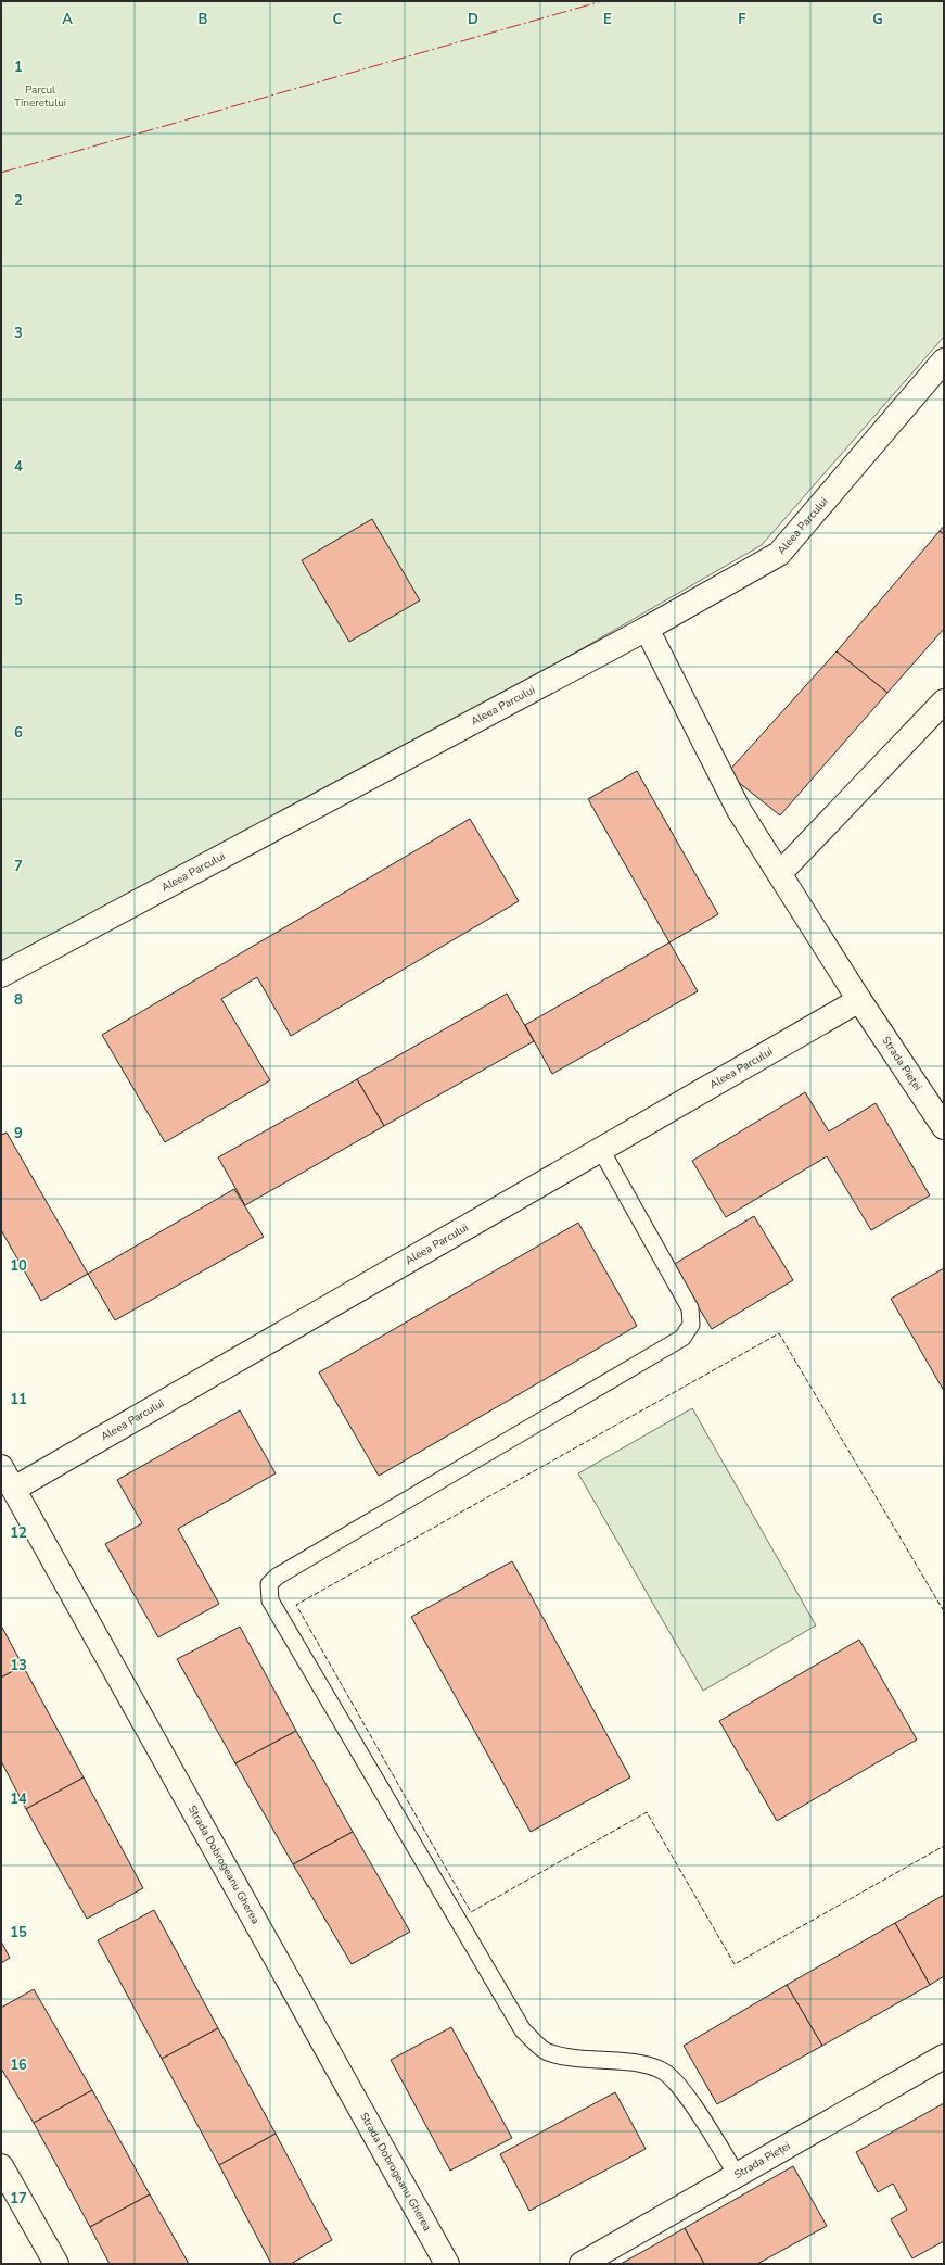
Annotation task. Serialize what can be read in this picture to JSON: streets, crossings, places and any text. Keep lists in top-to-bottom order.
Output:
{
  "streets": {
    "street": ["Aleea Parcului", "Strada Pieței", "Strada Dobrogeanu Gherea"]
  },
  "crossings": [
    ["Aleea Parcului", "Strada Pieței"],
    ["Aleea Parcului", "Strada Dobrogeanu Gherea"]
  ],
  "parks": ["Parcul Tineretului"],
  "grid": {
    "columns": [
      "A",
      "B",
      "C",
      "D",
      "E",
      "F",
      "G"
    ],
    "rows": [
      "1",
      "2",
      "3",
      "4",
      "5",
      "6",
      "7",
      "8",
      "9",
      "10",
      "11",
      "12",
      "13",
      "14",
      "15",
      "16",
      "17"
    ]
  }
}
